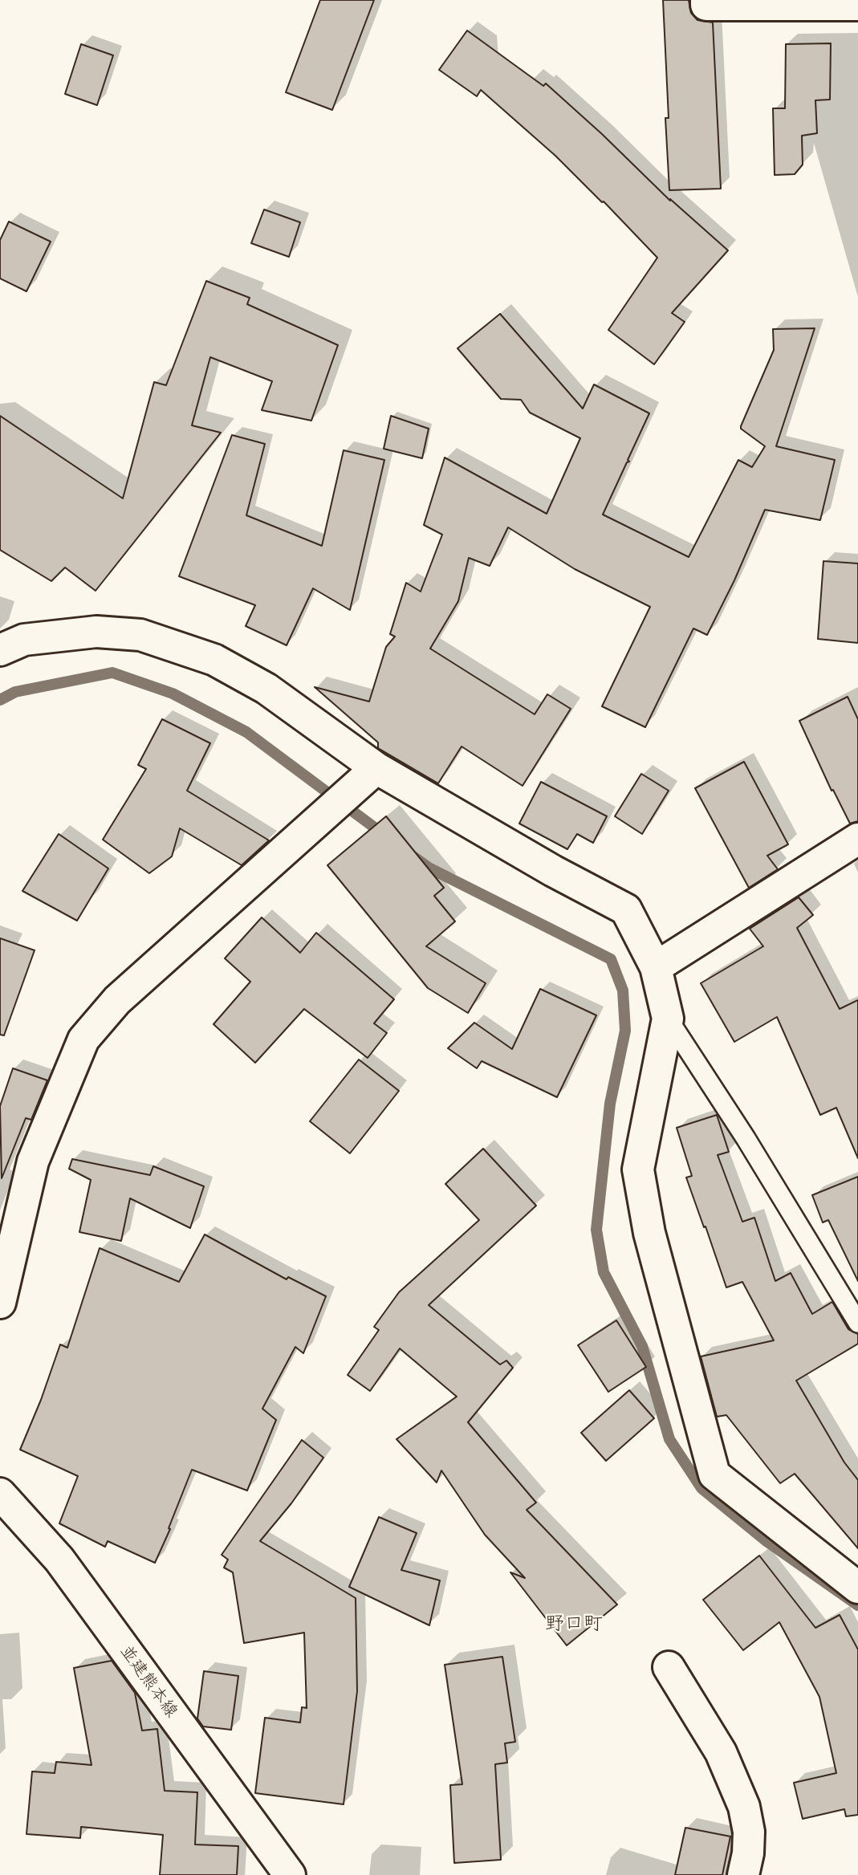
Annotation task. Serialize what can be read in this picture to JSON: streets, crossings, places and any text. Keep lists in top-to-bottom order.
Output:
{
  "streets": {
    "street": ["並建熊本線"]
  },
  "districts": ["野口町"]
}
